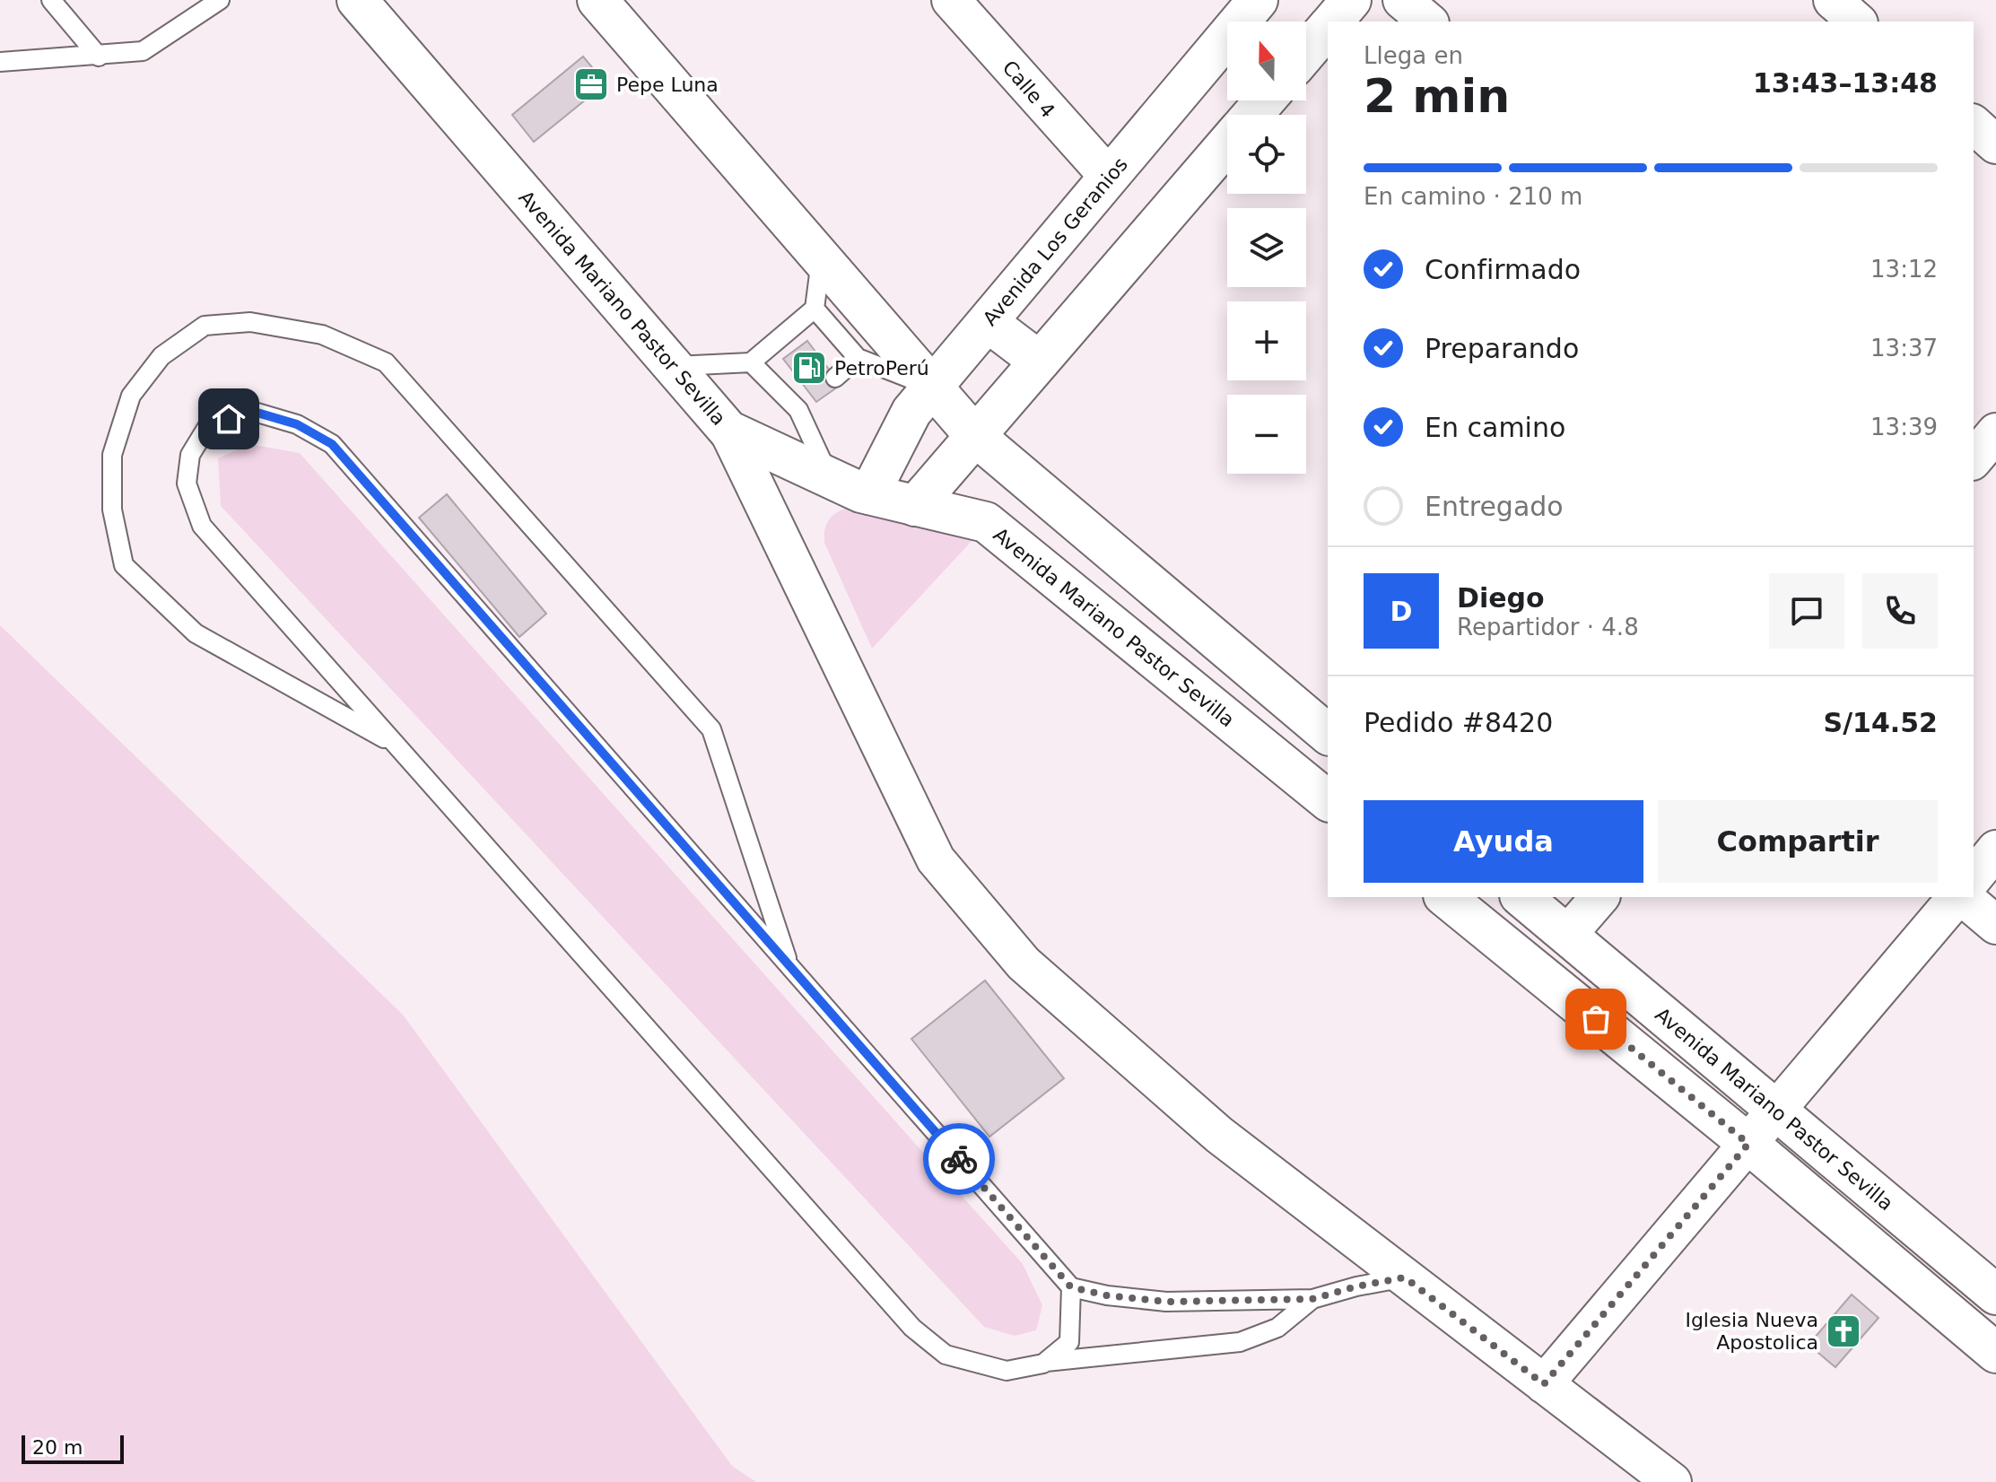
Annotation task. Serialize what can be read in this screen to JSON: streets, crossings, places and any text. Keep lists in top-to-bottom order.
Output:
{
  "streets": {
    "main road": ["Avenida Los Geranios", "Avenida Mariano Pastor Sevilla"],
    "street": ["Calle 4"]
  },
  "crossings": [
    ["Calle 4", "Avenida Los Geranios"],
    ["Avenida Los Geranios", "Avenida Mariano Pastor Sevilla"]
  ],
  "places": {
    "office": ["Pepe Luna"],
    "fuel station": ["PetroPerú"],
    "church": ["Iglesia Nueva Apostolica"]
  },
  "scale_bar": "20 m",
  "north": "top",
  "page": {
    "map_buttons": ["+", "−"],
    "heading": ["2 min", "Llega en", "13:43–13:48"],
    "panel": [
      "Diego",
      "Repartidor · 4.8",
      "Pedido #8420",
      "S/14.52"
    ],
    "bar": "En camino · 210 m",
    "list": [
      ["Confirmado", "13:12"],
      ["Preparando", "13:37"],
      ["En camino", "13:39"],
      "Entregado"
    ],
    "round": "D",
    "buttons": ["Ayuda", "Compartir"],
    "scale": "20 m"
  }
}
